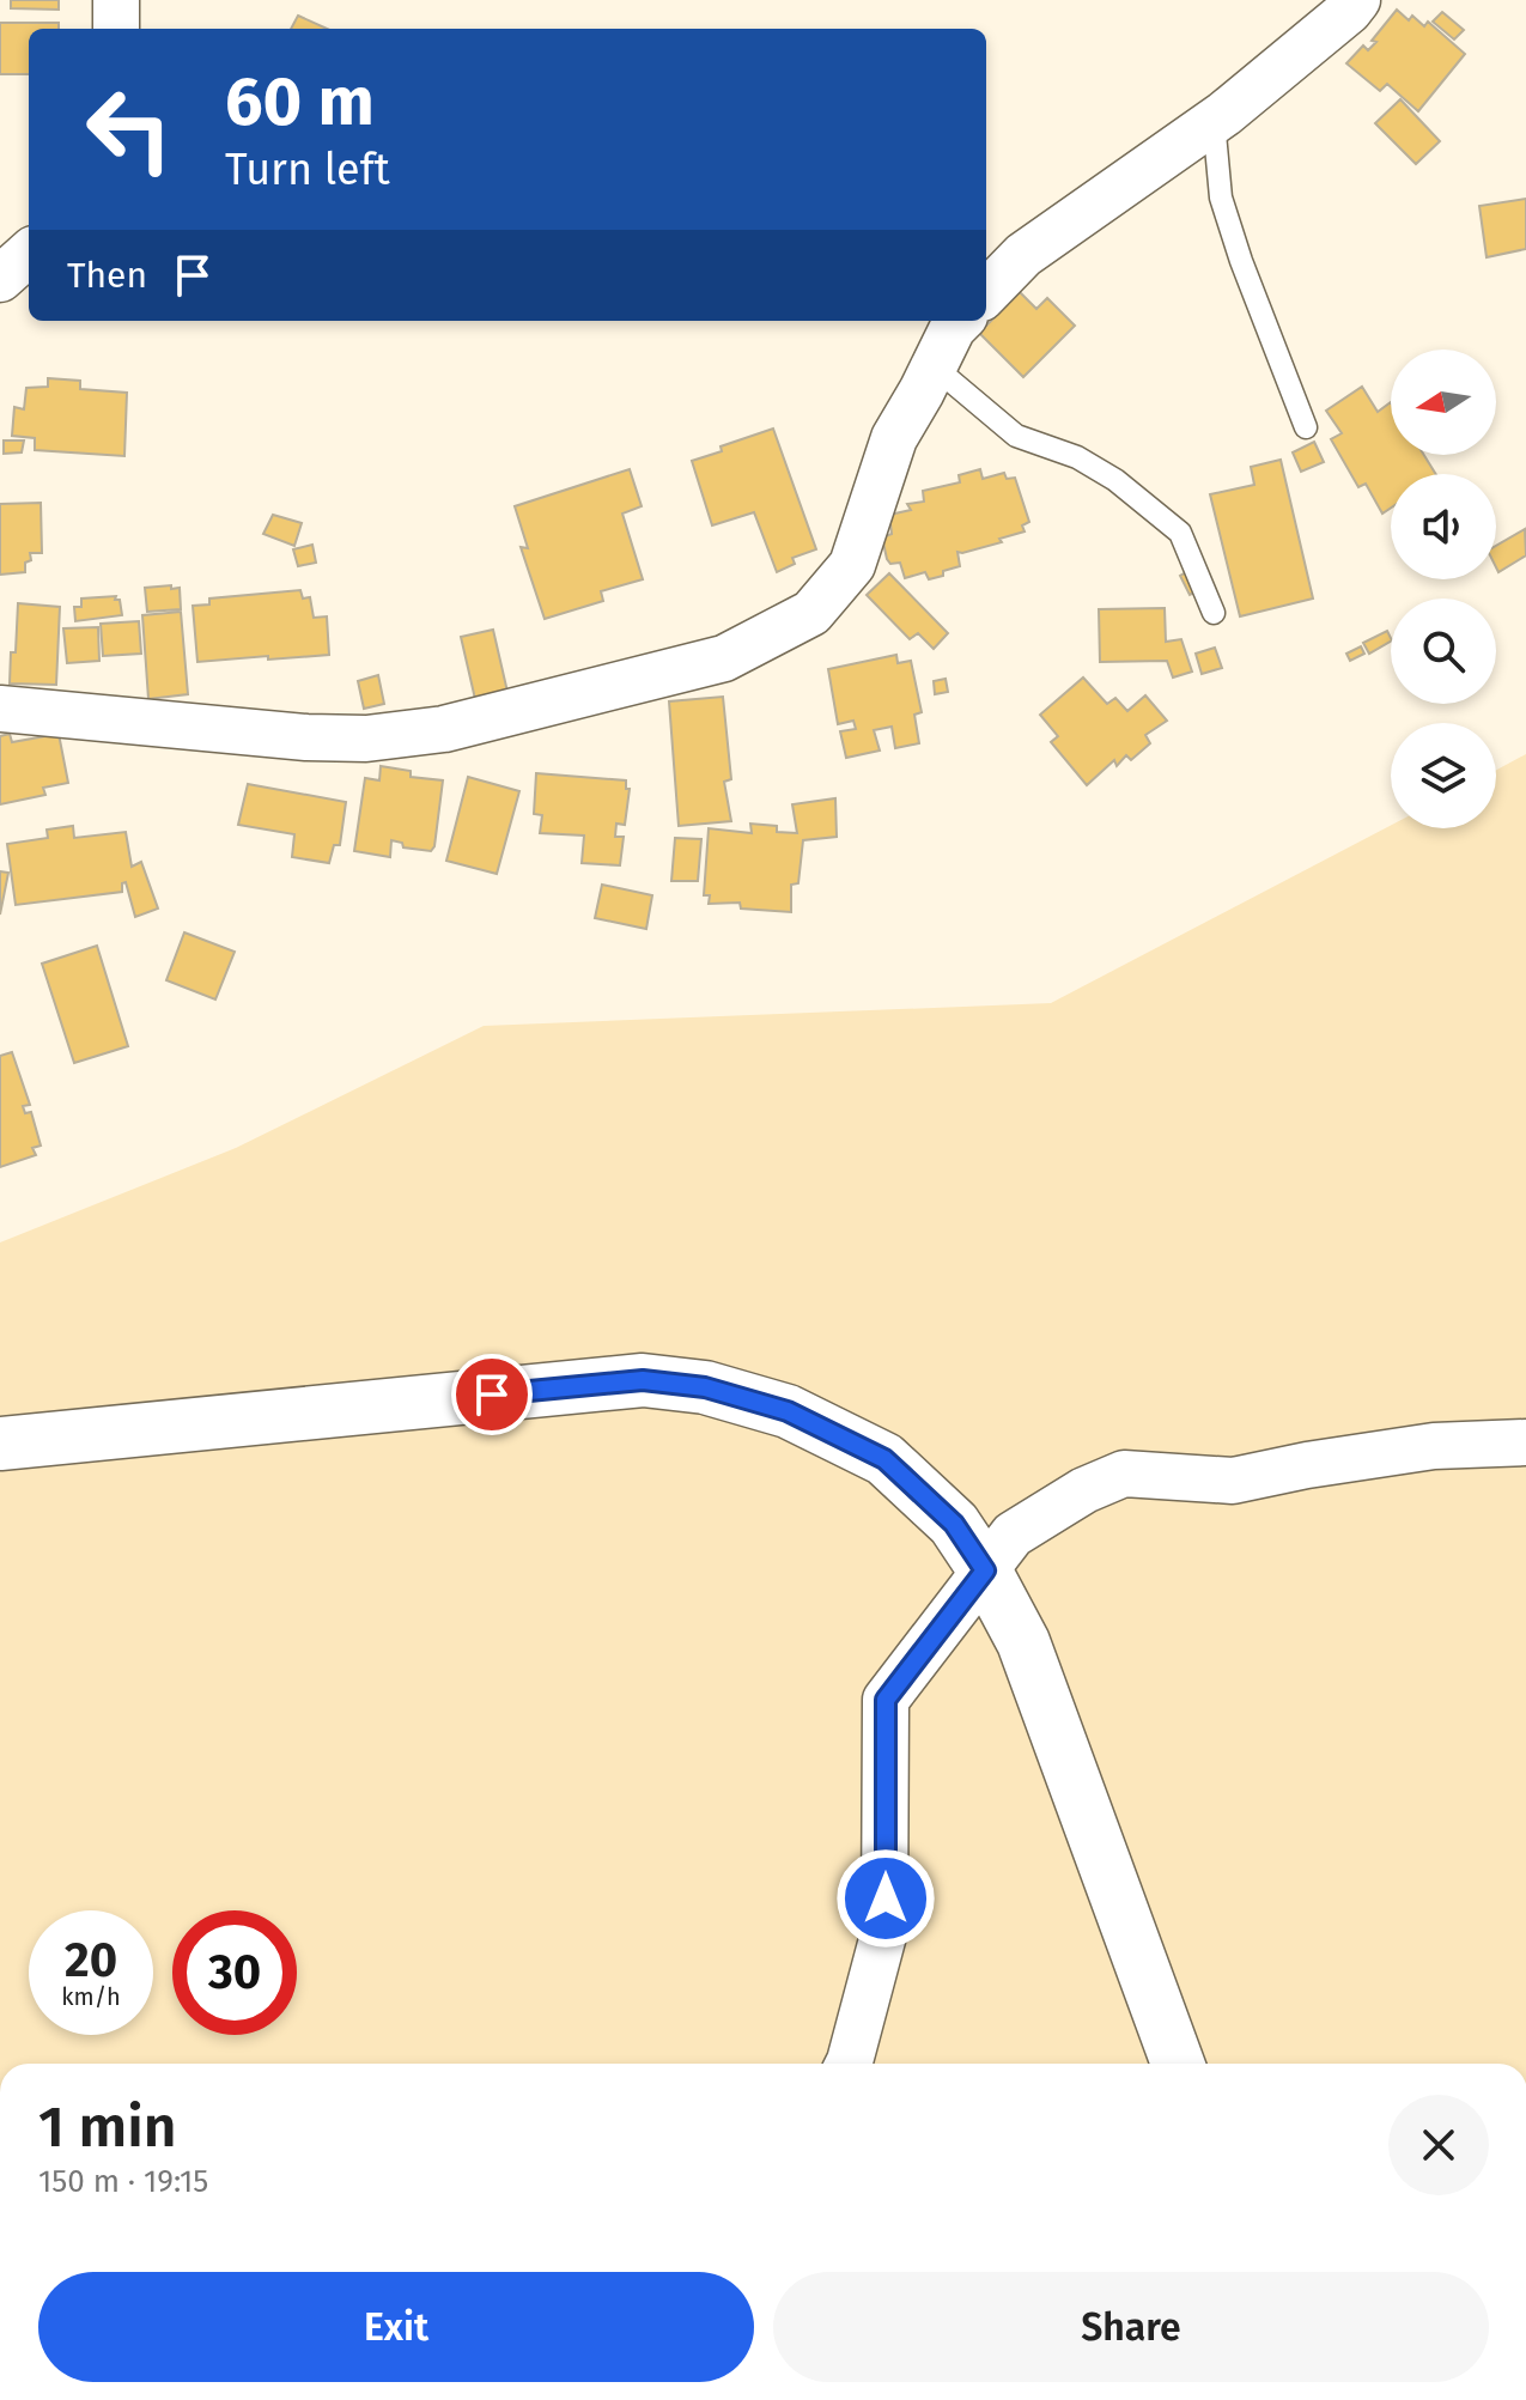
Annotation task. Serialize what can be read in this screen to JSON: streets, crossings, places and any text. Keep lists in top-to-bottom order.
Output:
{
  "north": "left",
  "page": {
    "turn": ["60 m", "Turn left"],
    "then": "Then",
    "speed": "20 km/h",
    "limit": "30",
    "heading": ["1 min", "150 m · 19:15"],
    "buttons": ["Exit", "Share"]
  }
}
